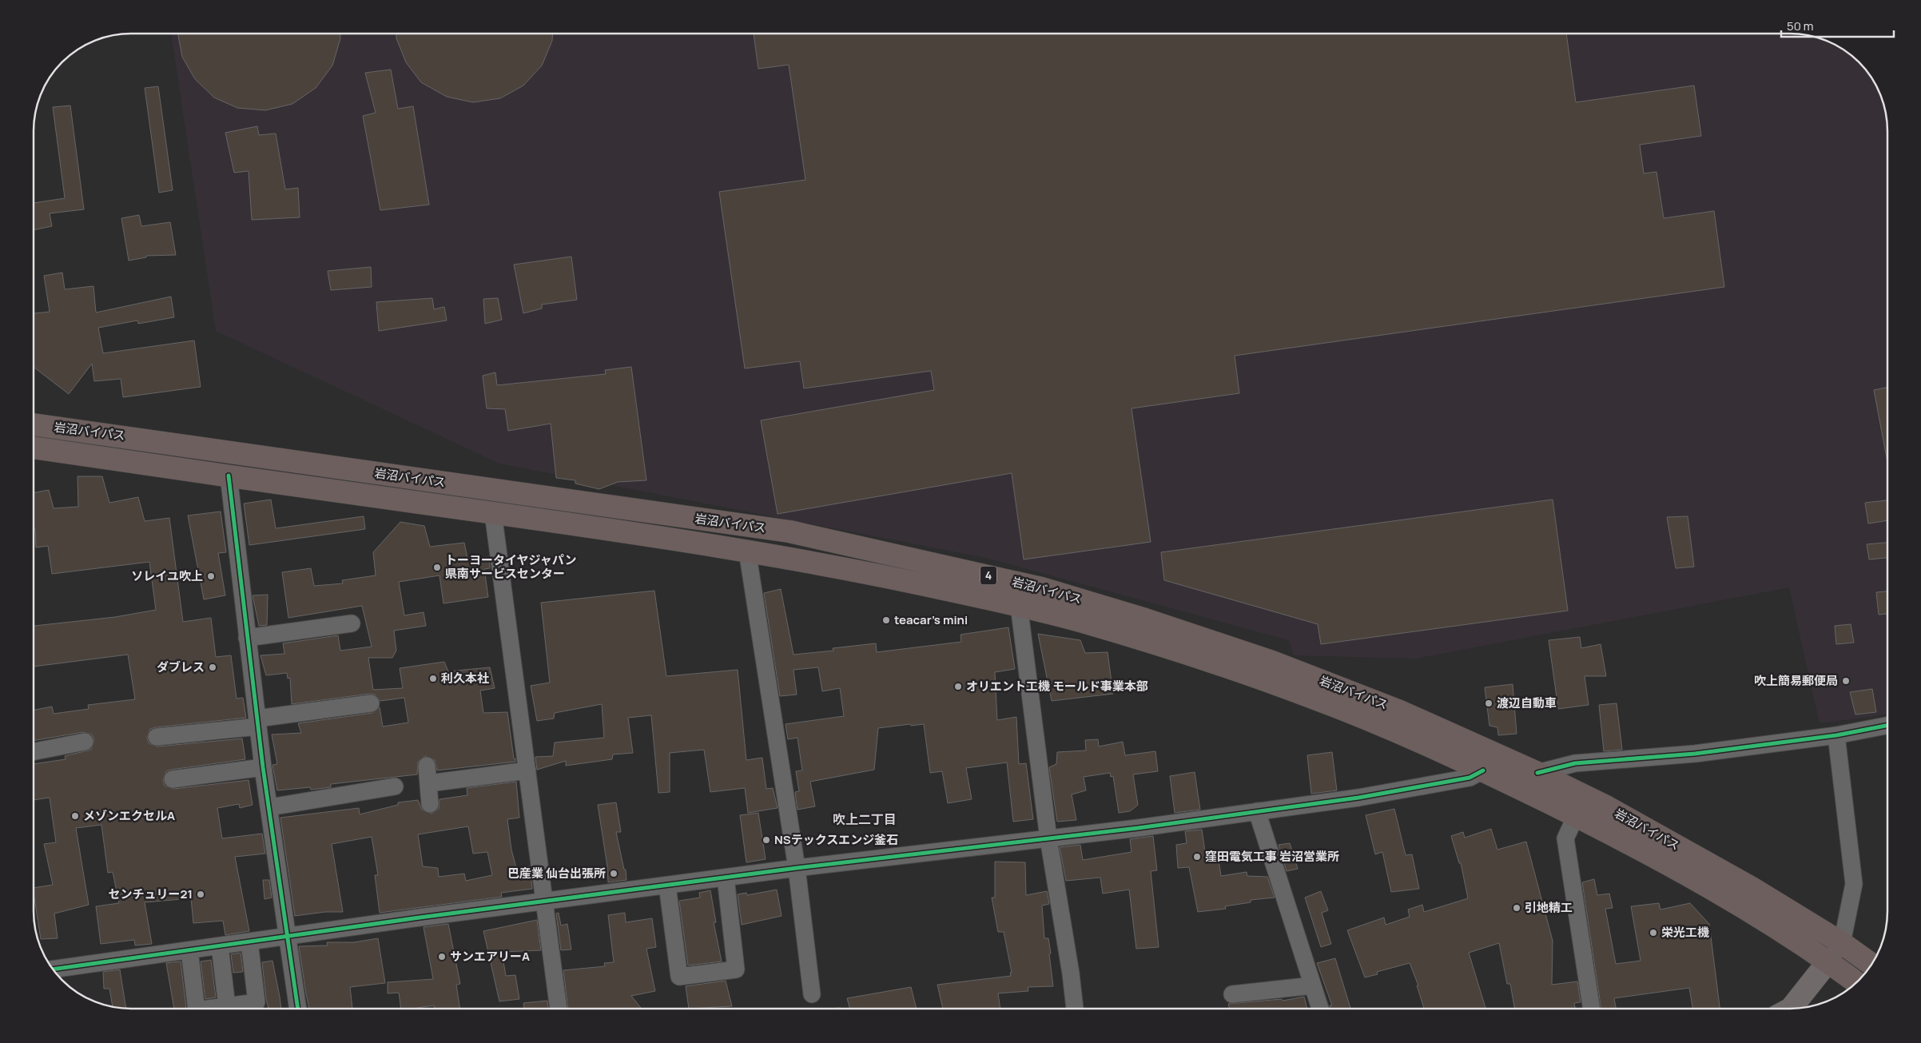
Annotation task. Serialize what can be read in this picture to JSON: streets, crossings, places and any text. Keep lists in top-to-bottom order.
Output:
{
  "streets": {
    "highway": ["岩沼バイパス", "4"]
  },
  "districts": ["吹上二丁目"],
  "places": [
    "トーヨータイヤジャパン 県南サービスセンター",
    "ソレイユ吹上",
    "teacar's mini",
    "ダブレス",
    "利久本社",
    "吹上簡易郵便局",
    "オリエント工機 モールド事業本部",
    "渡辺自動車",
    "メゾンエクセルA",
    "NSテックスエンジ釜石",
    "窪田電気工事 岩沼営業所",
    "巴産業 仙台出張所",
    "センチュリー21",
    "引地精工",
    "栄光工機",
    "サンエアリーA"
  ],
  "scale_bar": "50 m"
}
